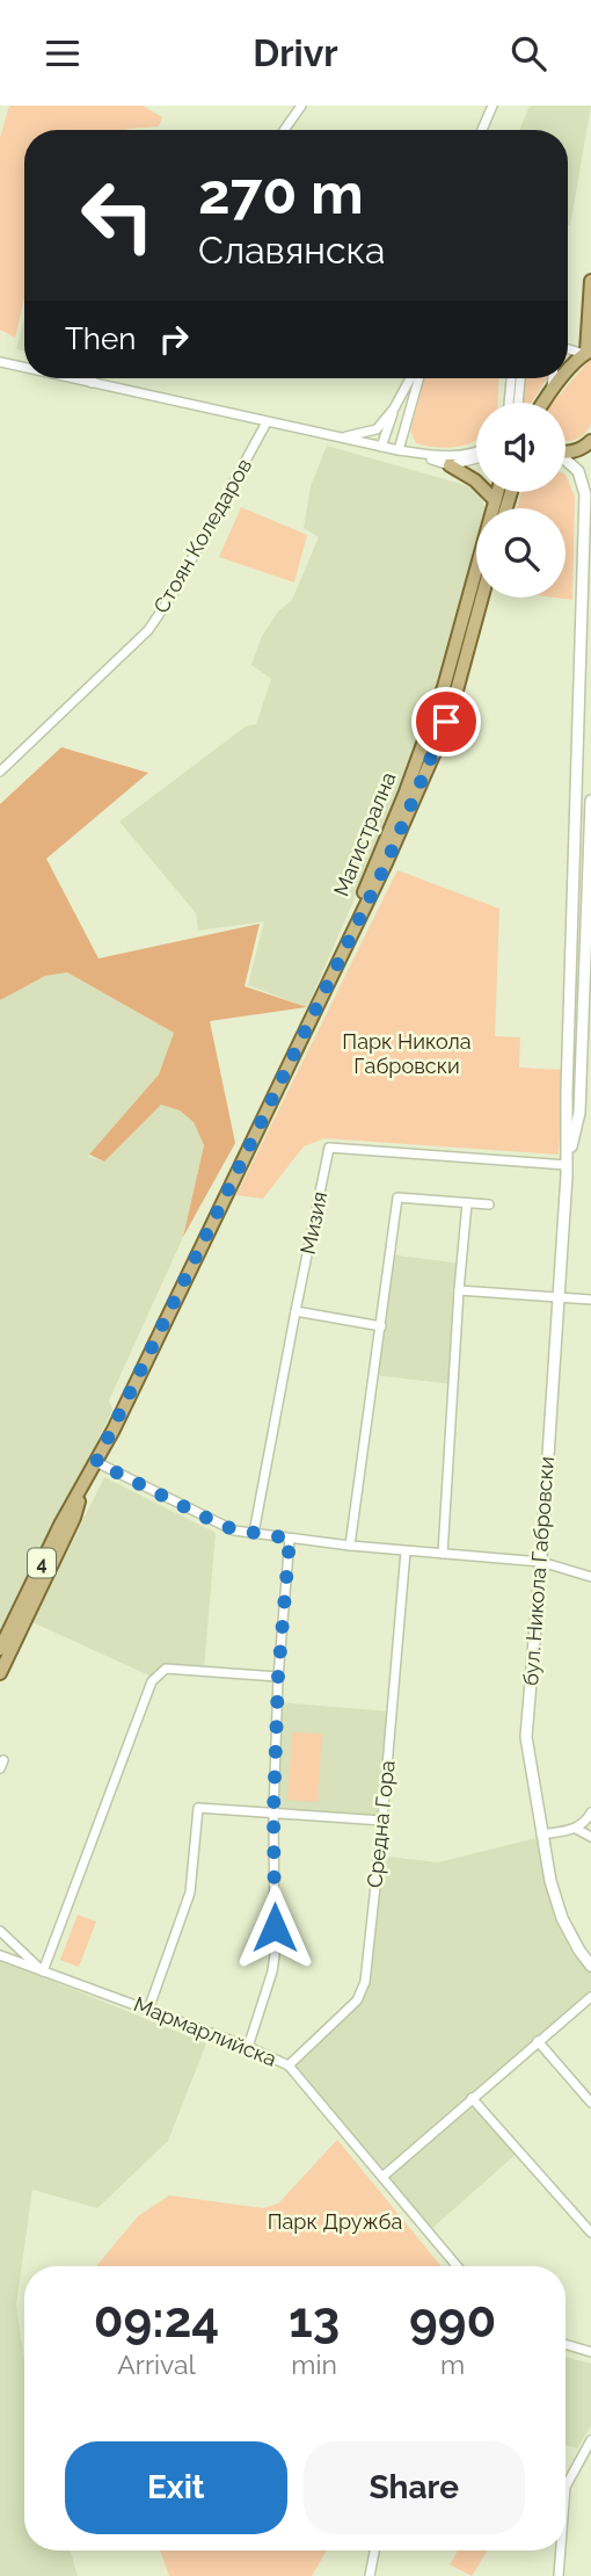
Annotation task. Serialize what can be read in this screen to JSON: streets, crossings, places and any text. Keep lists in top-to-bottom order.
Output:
{
  "streets": {
    "main road": ["Магистрална", "4"],
    "street": [
      "Стоян Коледаров",
      "Мизия",
      "бул. Никола Габровски",
      "Средна Гора",
      "Мармарлийска"
    ]
  },
  "crossings": [
    ["Мизия", "бул. Никола Габровски"],
    ["Средна Гора", "Мармарлийска"]
  ],
  "parks": ["Парк Никола Габровски", "Парк Дружба"],
  "page": {
    "header": "Drivr",
    "turn": ["270 m", "Славянска"],
    "then": "Then",
    "eta": [
      "09:24",
      "Arrival",
      "13",
      "min",
      "990",
      "m"
    ],
    "buttons": ["Exit", "Share"]
  }
}
